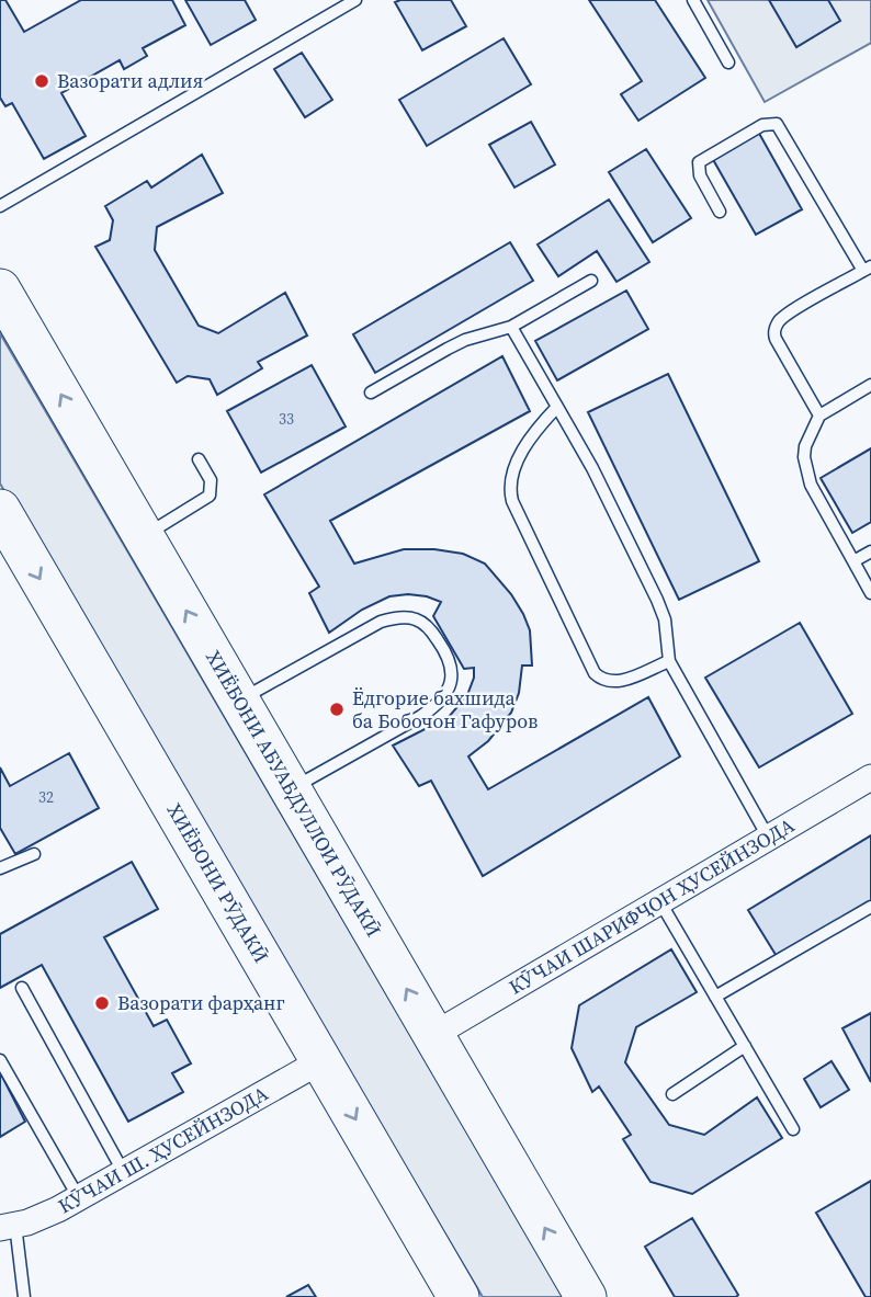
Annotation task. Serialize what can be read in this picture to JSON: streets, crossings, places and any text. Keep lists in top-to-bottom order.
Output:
{
  "streets": {
    "highway": ["ХИЁБОНИ АБУАБДУЛЛОИ РӮДАКӢ", "ХИЁБОНИ РӮДАКӢ"],
    "street": ["КӮЧАИ ШАРИФҶОН ҲУСЕЙНЗОДА", "КӮЧАИ Ш. ҲУСЕЙНЗОДА"]
  },
  "crossings": [
    ["ХИЁБОНИ АБУАБДУЛЛОИ РӮДАКӢ", "КӮЧАИ ШАРИФҶОН ҲУСЕЙНЗОДА"],
    ["ХИЁБОНИ РӮДАКӢ", "КӮЧАИ Ш. ҲУСЕЙНЗОДА"]
  ],
  "one_way": ["ХИЁБОНИ АБУАБДУЛЛОИ РӮДАКӢ", "ХИЁБОНИ РӮДАКӢ"],
  "places": ["Вазорати адлия", "Ёдгорие бахшида ба Бобочон Гафуров", "Вазорати фарҳанг"],
  "house_numbers": ["33", "32"]
}
